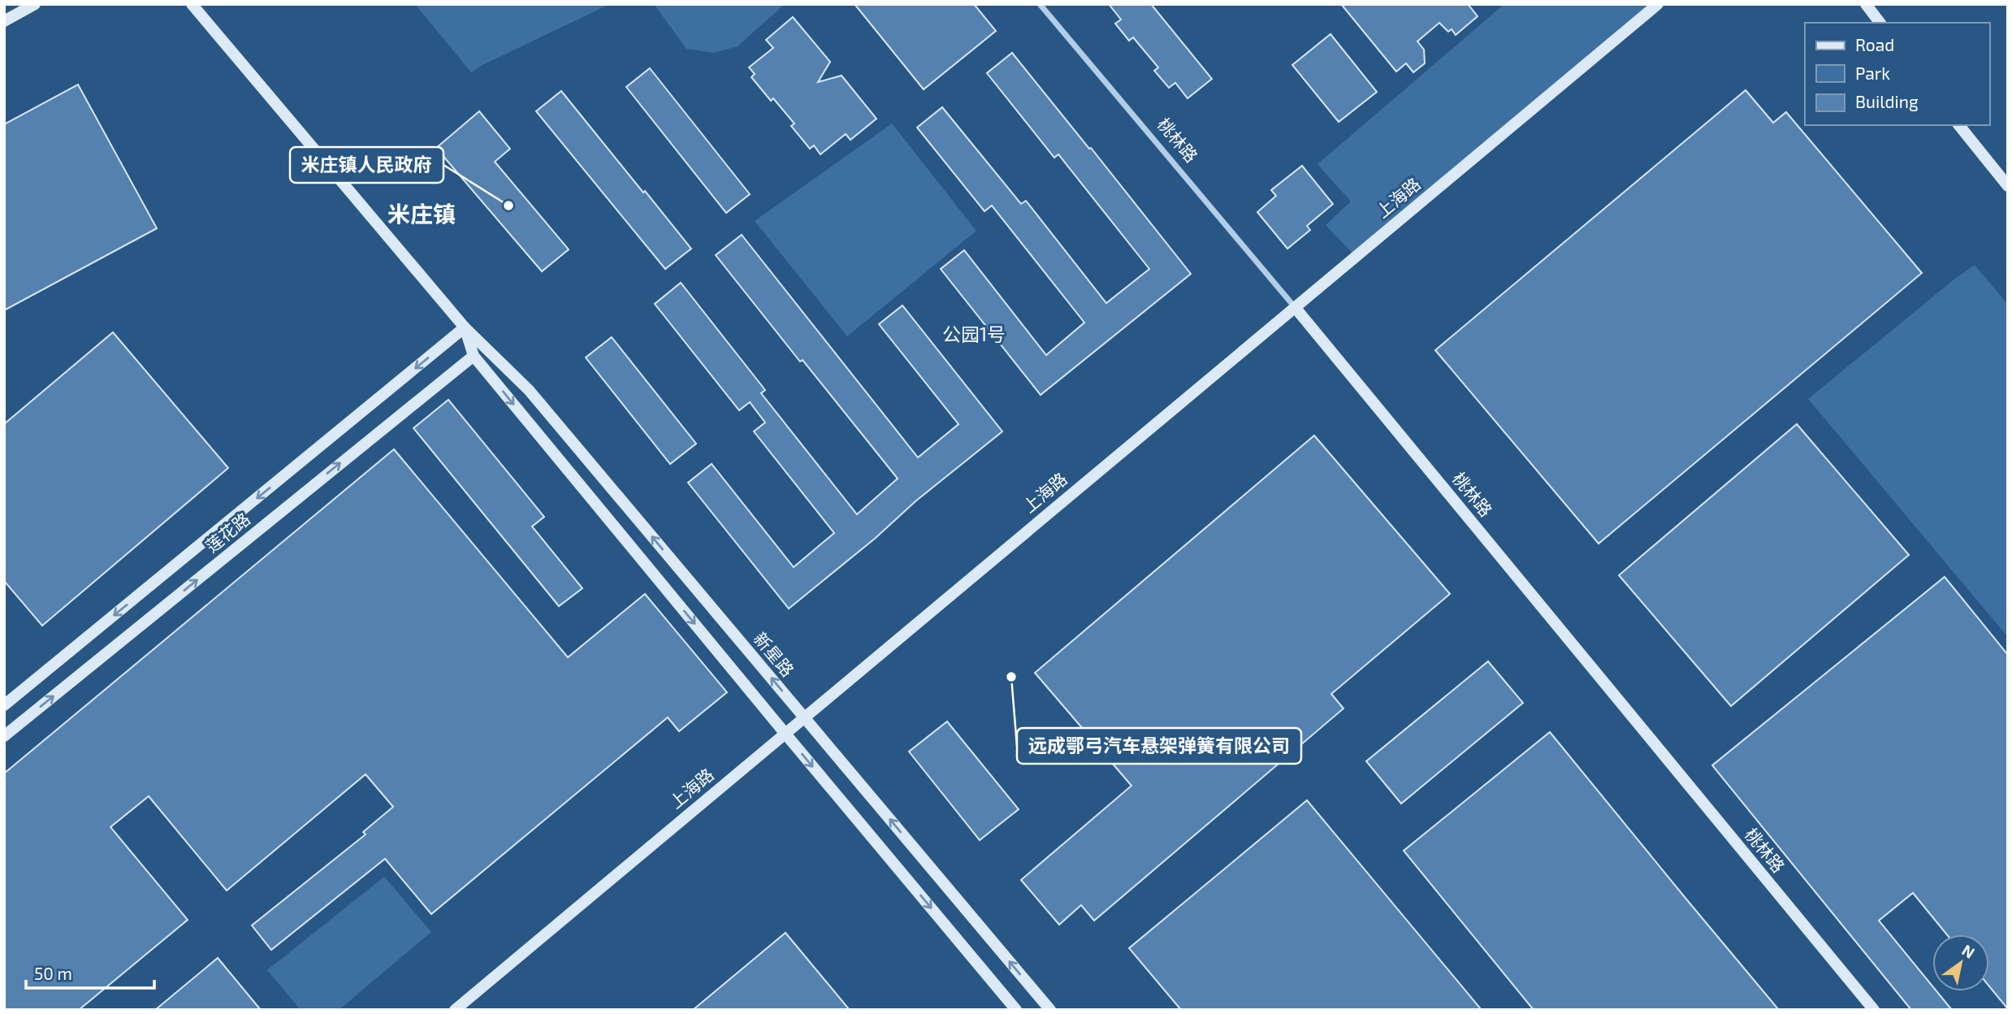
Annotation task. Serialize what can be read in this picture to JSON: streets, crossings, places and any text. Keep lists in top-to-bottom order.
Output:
{
  "streets": {
    "street": [
      "桃林路",
      "上海路",
      "莲花路",
      "新星路"
    ]
  },
  "crossings": [
    ["桃林路", "上海路"],
    ["上海路", "新星路"],
    ["莲花路", "新星路"]
  ],
  "districts": ["米庄镇", "公园1号"],
  "places": ["米庄镇人民政府", "远成鄂弓汽车悬架弹簧有限公司"],
  "legend": ["Road", "Park", "Building"],
  "scale_bar": "50 m",
  "north": "top right"
}
